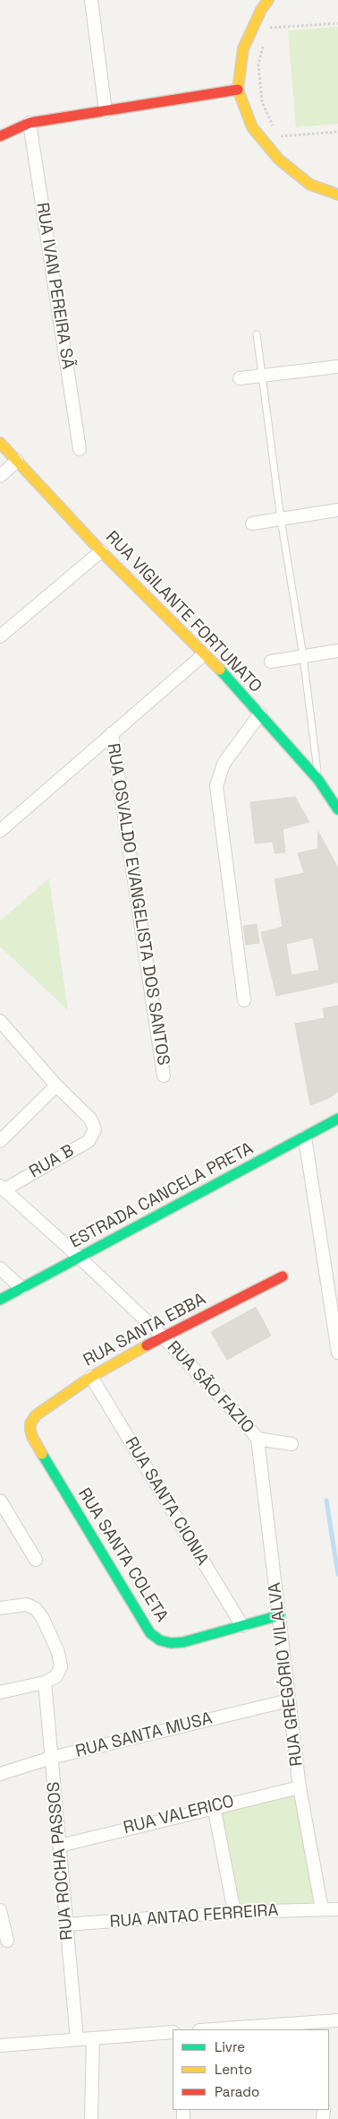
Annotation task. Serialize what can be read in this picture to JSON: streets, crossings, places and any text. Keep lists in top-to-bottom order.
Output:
{
  "streets": {
    "street": [
      "RUA IVAN PEREIRA SÃ",
      "RUA VIGILANTE FORTUNATO",
      "RUA OSVALDO EVANGELISTA DOS SANTOS",
      "RUA B",
      "ESTRADA CANCELA PRETA",
      "RUA SANTA EBBA",
      "RUA SÃO FAZIO",
      "RUA SANTA CIONIA",
      "RUA SANTA COLETA",
      "RUA GREGÓRIO VILALVA",
      "RUA SANTA MUSA",
      "RUA VALERICO",
      "RUA ROCHA PASSOS",
      "RUA ANTAO FERREIRA"
    ]
  },
  "crossings": [
    ["RUA B", "RUA SÃO FAZIO"],
    ["ESTRADA CANCELA PRETA", "RUA SÃO FAZIO"],
    ["RUA SANTA EBBA", "RUA SÃO FAZIO"],
    ["RUA SANTA EBBA", "RUA SANTA CIONIA"],
    ["RUA SANTA EBBA", "RUA SANTA COLETA"],
    ["RUA SÃO FAZIO", "RUA GREGÓRIO VILALVA"],
    ["RUA SANTA CIONIA", "RUA SANTA COLETA"],
    ["RUA SANTA COLETA", "RUA GREGÓRIO VILALVA"],
    ["RUA GREGÓRIO VILALVA", "RUA SANTA MUSA"],
    ["RUA GREGÓRIO VILALVA", "RUA VALERICO"],
    ["RUA GREGÓRIO VILALVA", "RUA ANTAO FERREIRA"],
    ["RUA SANTA MUSA", "RUA ROCHA PASSOS"],
    ["RUA VALERICO", "RUA ROCHA PASSOS"],
    ["RUA ROCHA PASSOS", "RUA ANTAO FERREIRA"]
  ],
  "legend": ["Livre", "Lento", "Parado"]
}
